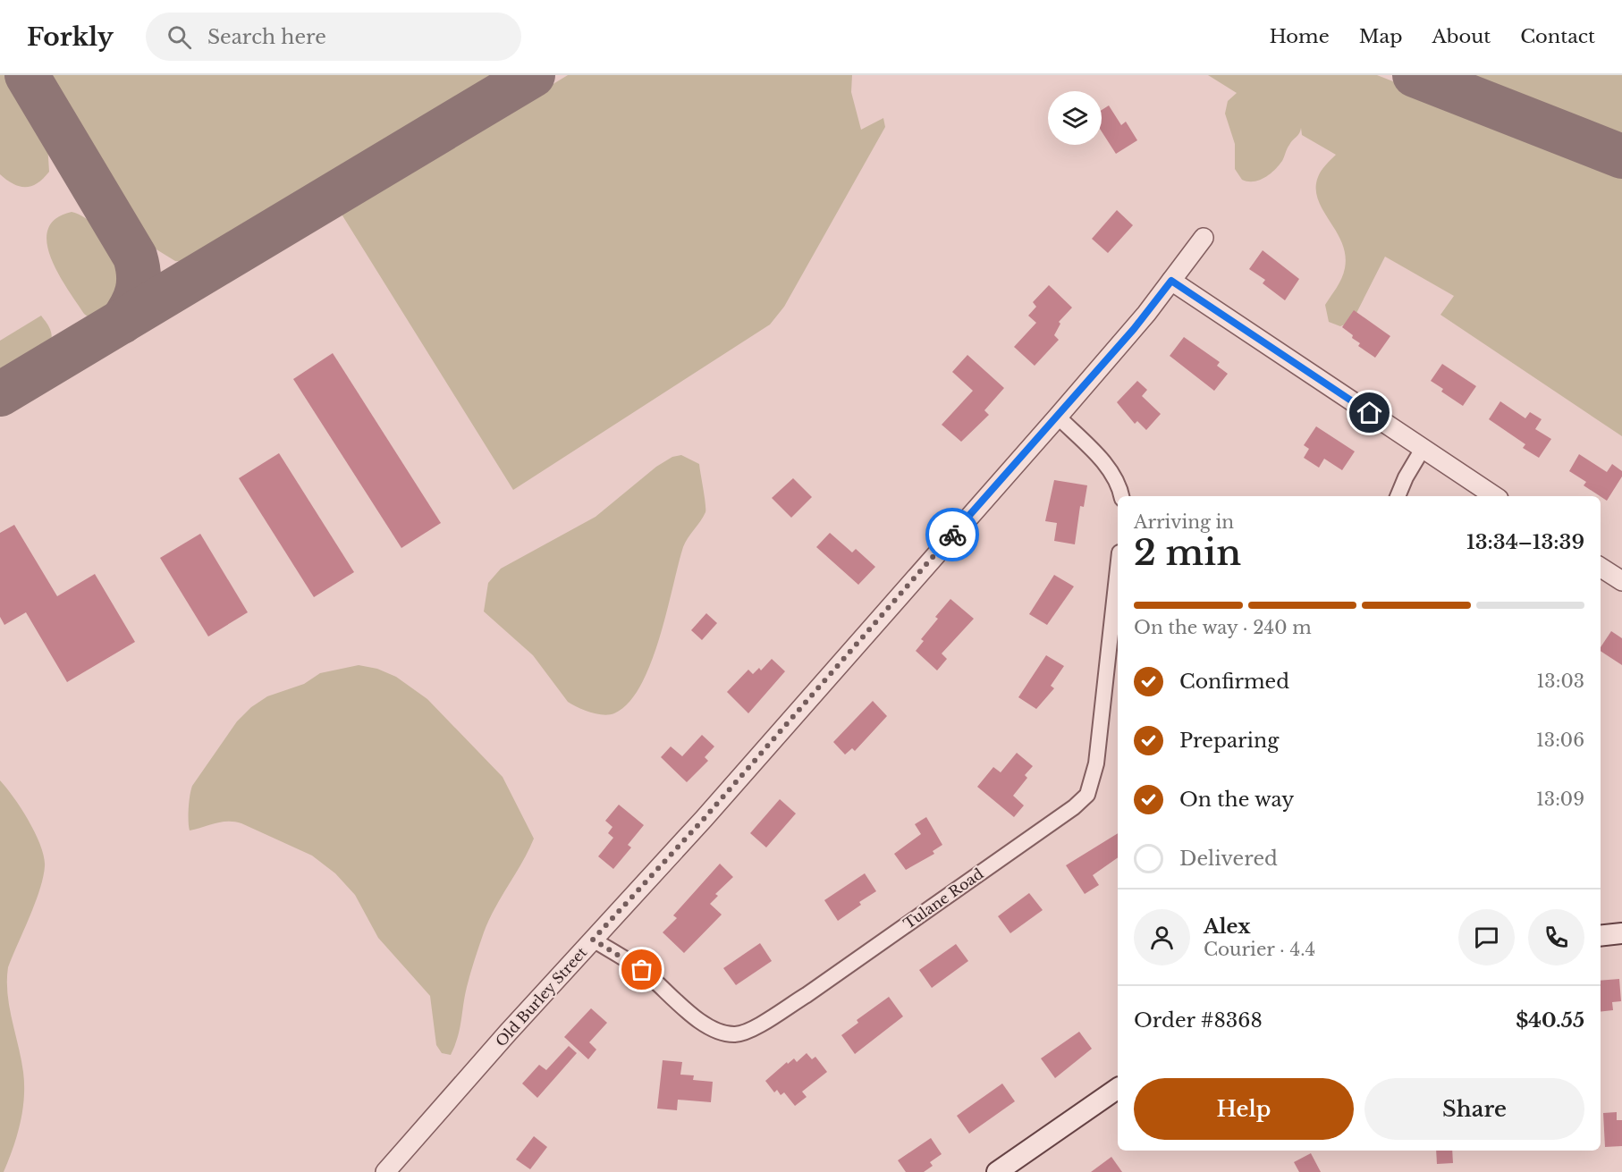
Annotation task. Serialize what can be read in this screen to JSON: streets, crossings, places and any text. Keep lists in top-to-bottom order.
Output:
{
  "streets": {
    "street": ["Tulane Road", "Old Burley Street"]
  },
  "crossings": [
    ["Tulane Road", "Old Burley Street"]
  ],
  "page": {
    "header": "Forkly",
    "search": "Search here",
    "nav": [
      "Home",
      "Map",
      "About",
      "Contact"
    ],
    "heading": ["2 min", "Arriving in", "13:34–13:39"],
    "panel": [
      "Alex",
      "Courier · 4.4",
      "Order #8368",
      "$40.55"
    ],
    "bar": "On the way · 240 m",
    "list": [
      ["Confirmed", "13:03"],
      ["Preparing", "13:06"],
      ["On the way", "13:09"],
      "Delivered"
    ],
    "buttons": ["Help", "Share"]
  }
}
